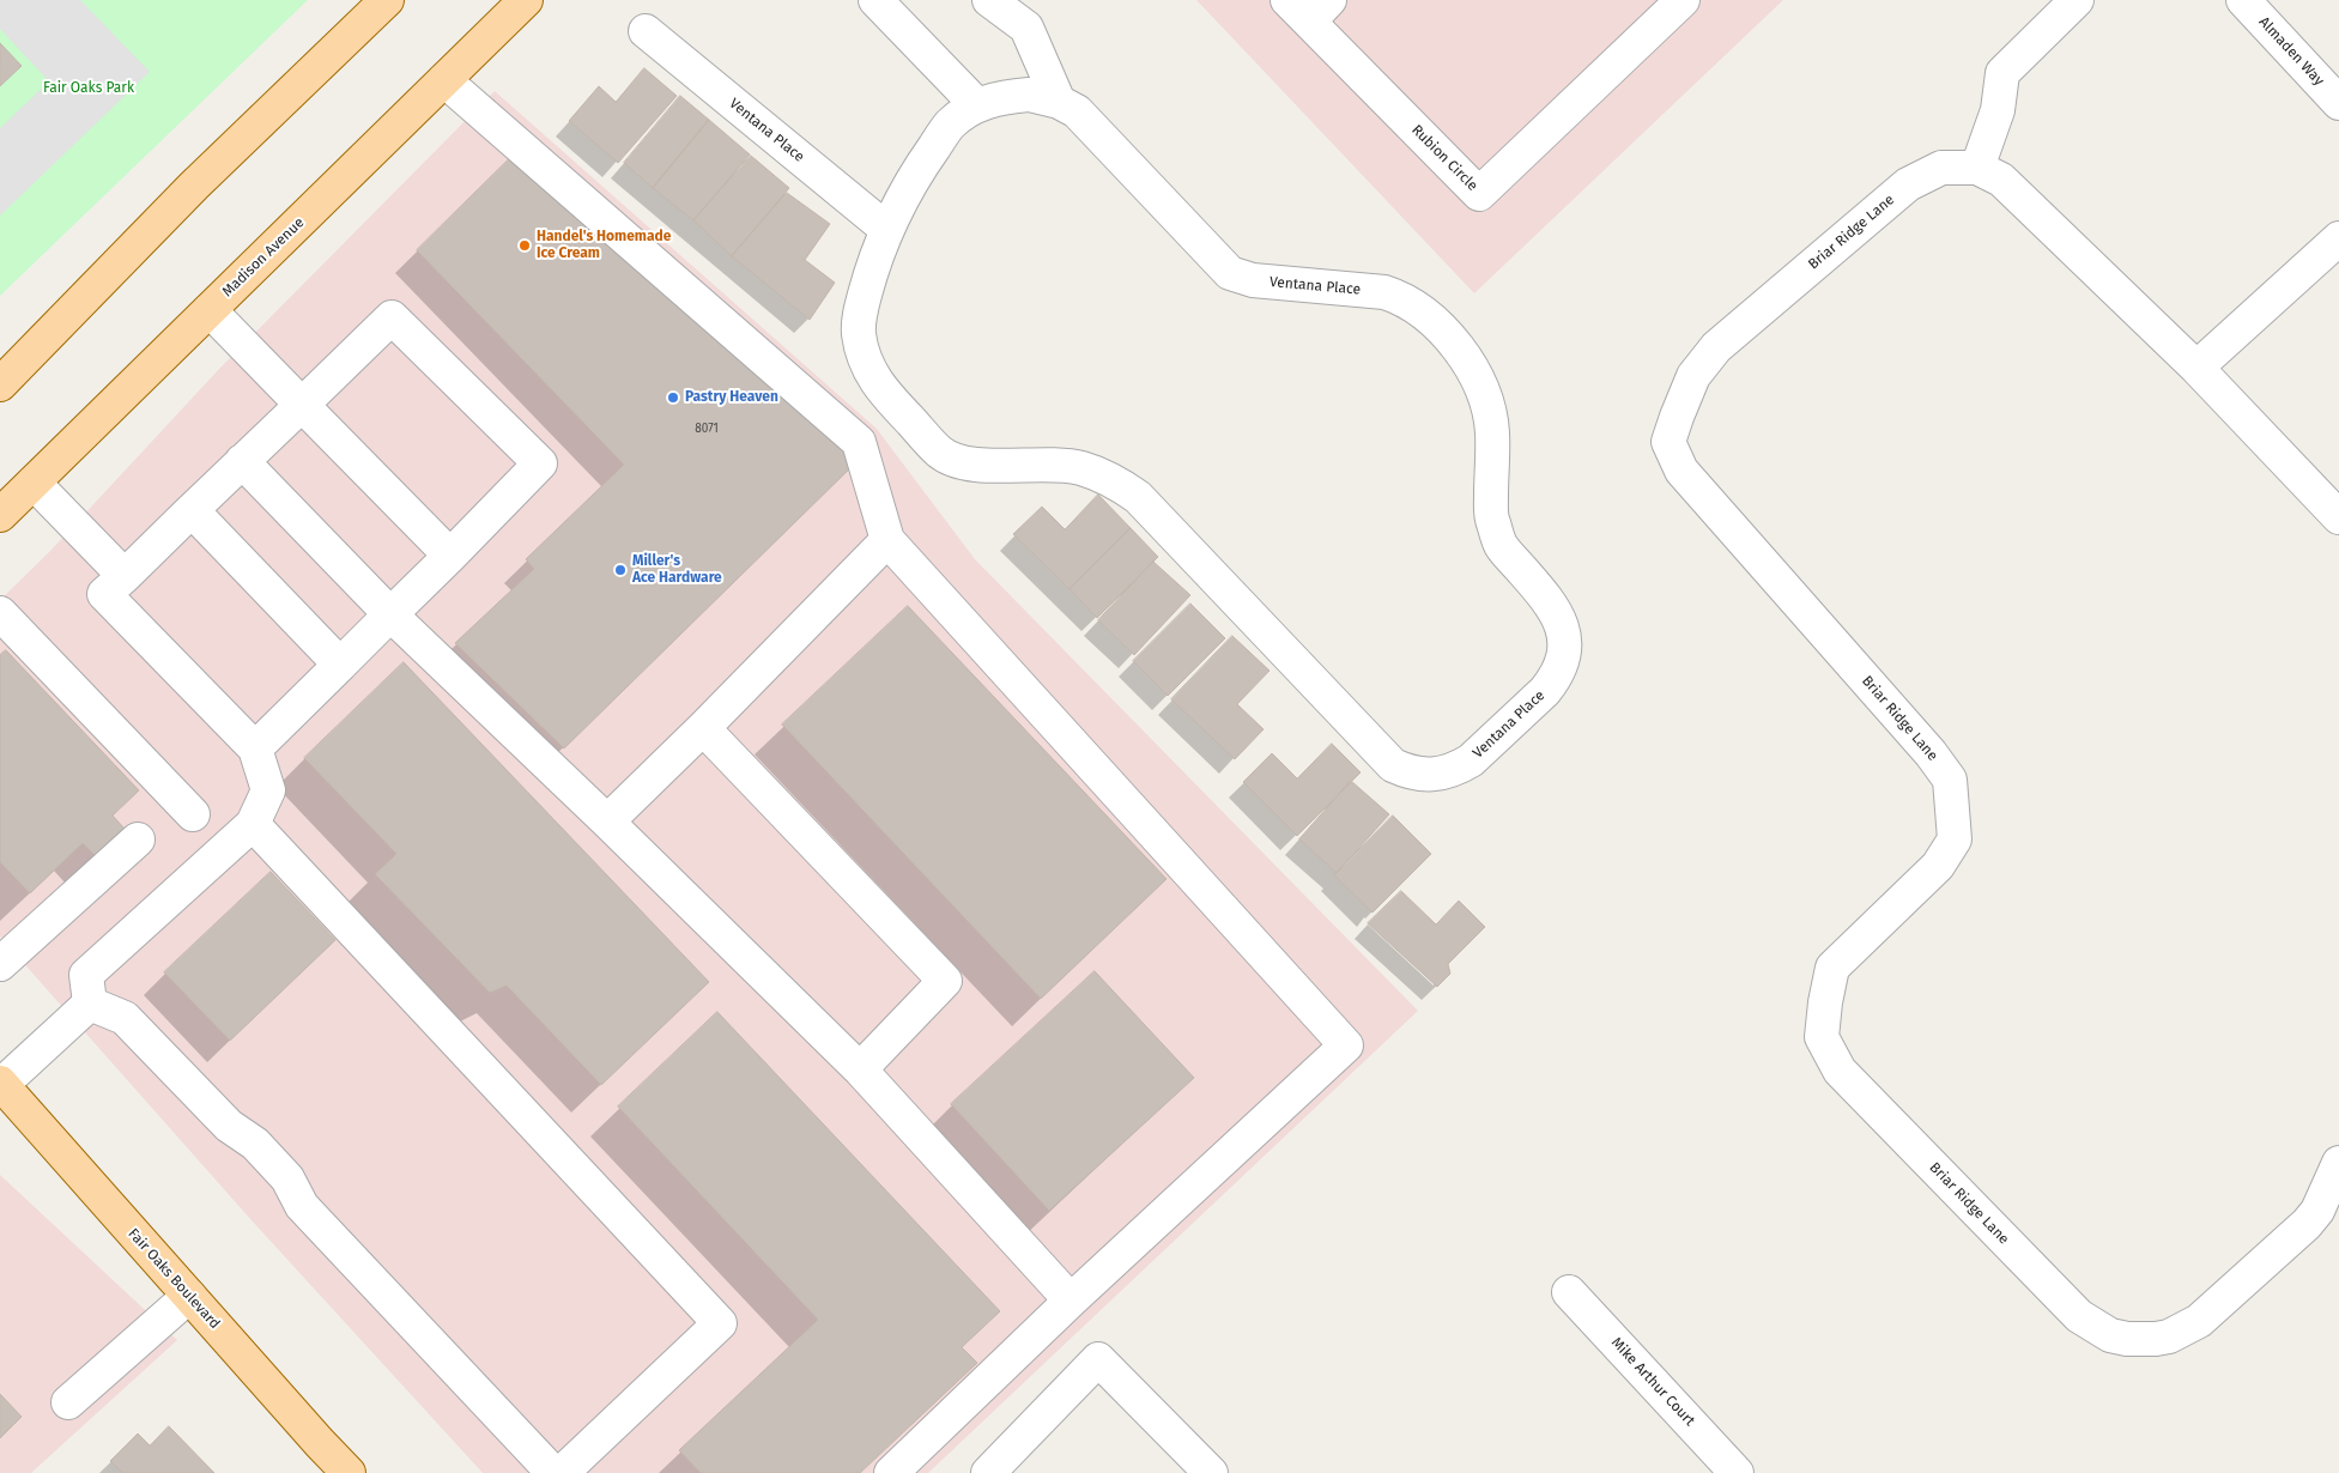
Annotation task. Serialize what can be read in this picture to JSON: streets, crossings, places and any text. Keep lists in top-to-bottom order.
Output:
{
  "streets": {
    "main road": ["Madison Avenue", "Fair Oaks Boulevard"],
    "street": [
      "Almaden Way",
      "Ventana Place",
      "Rubion Circle",
      "Briar Ridge Lane",
      "Mike Arthur Court"
    ]
  },
  "parks": ["Fair Oaks Park"],
  "places": ["Handel's Homemade Ice Cream", "Pastry Heaven", "Miller's Ace Hardware"],
  "house_numbers": ["8071"]
}
